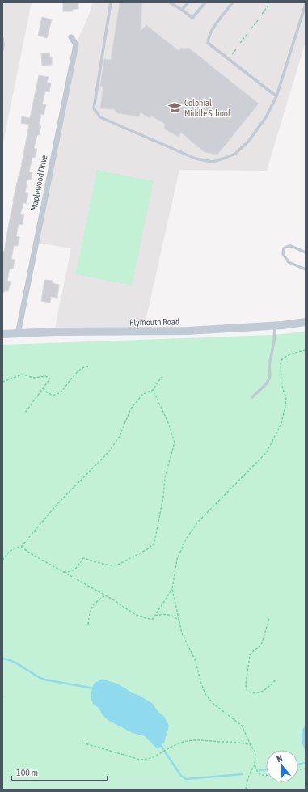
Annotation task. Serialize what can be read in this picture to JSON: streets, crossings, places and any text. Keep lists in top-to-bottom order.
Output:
{
  "streets": {
    "street": ["Maplewood Drive", "Plymouth Road"]
  },
  "crossings": [
    ["Maplewood Drive", "Plymouth Road"]
  ],
  "places": {
    "school or university": ["Colonial Middle School"]
  },
  "scale_bar": "100 m",
  "north": "top"
}
